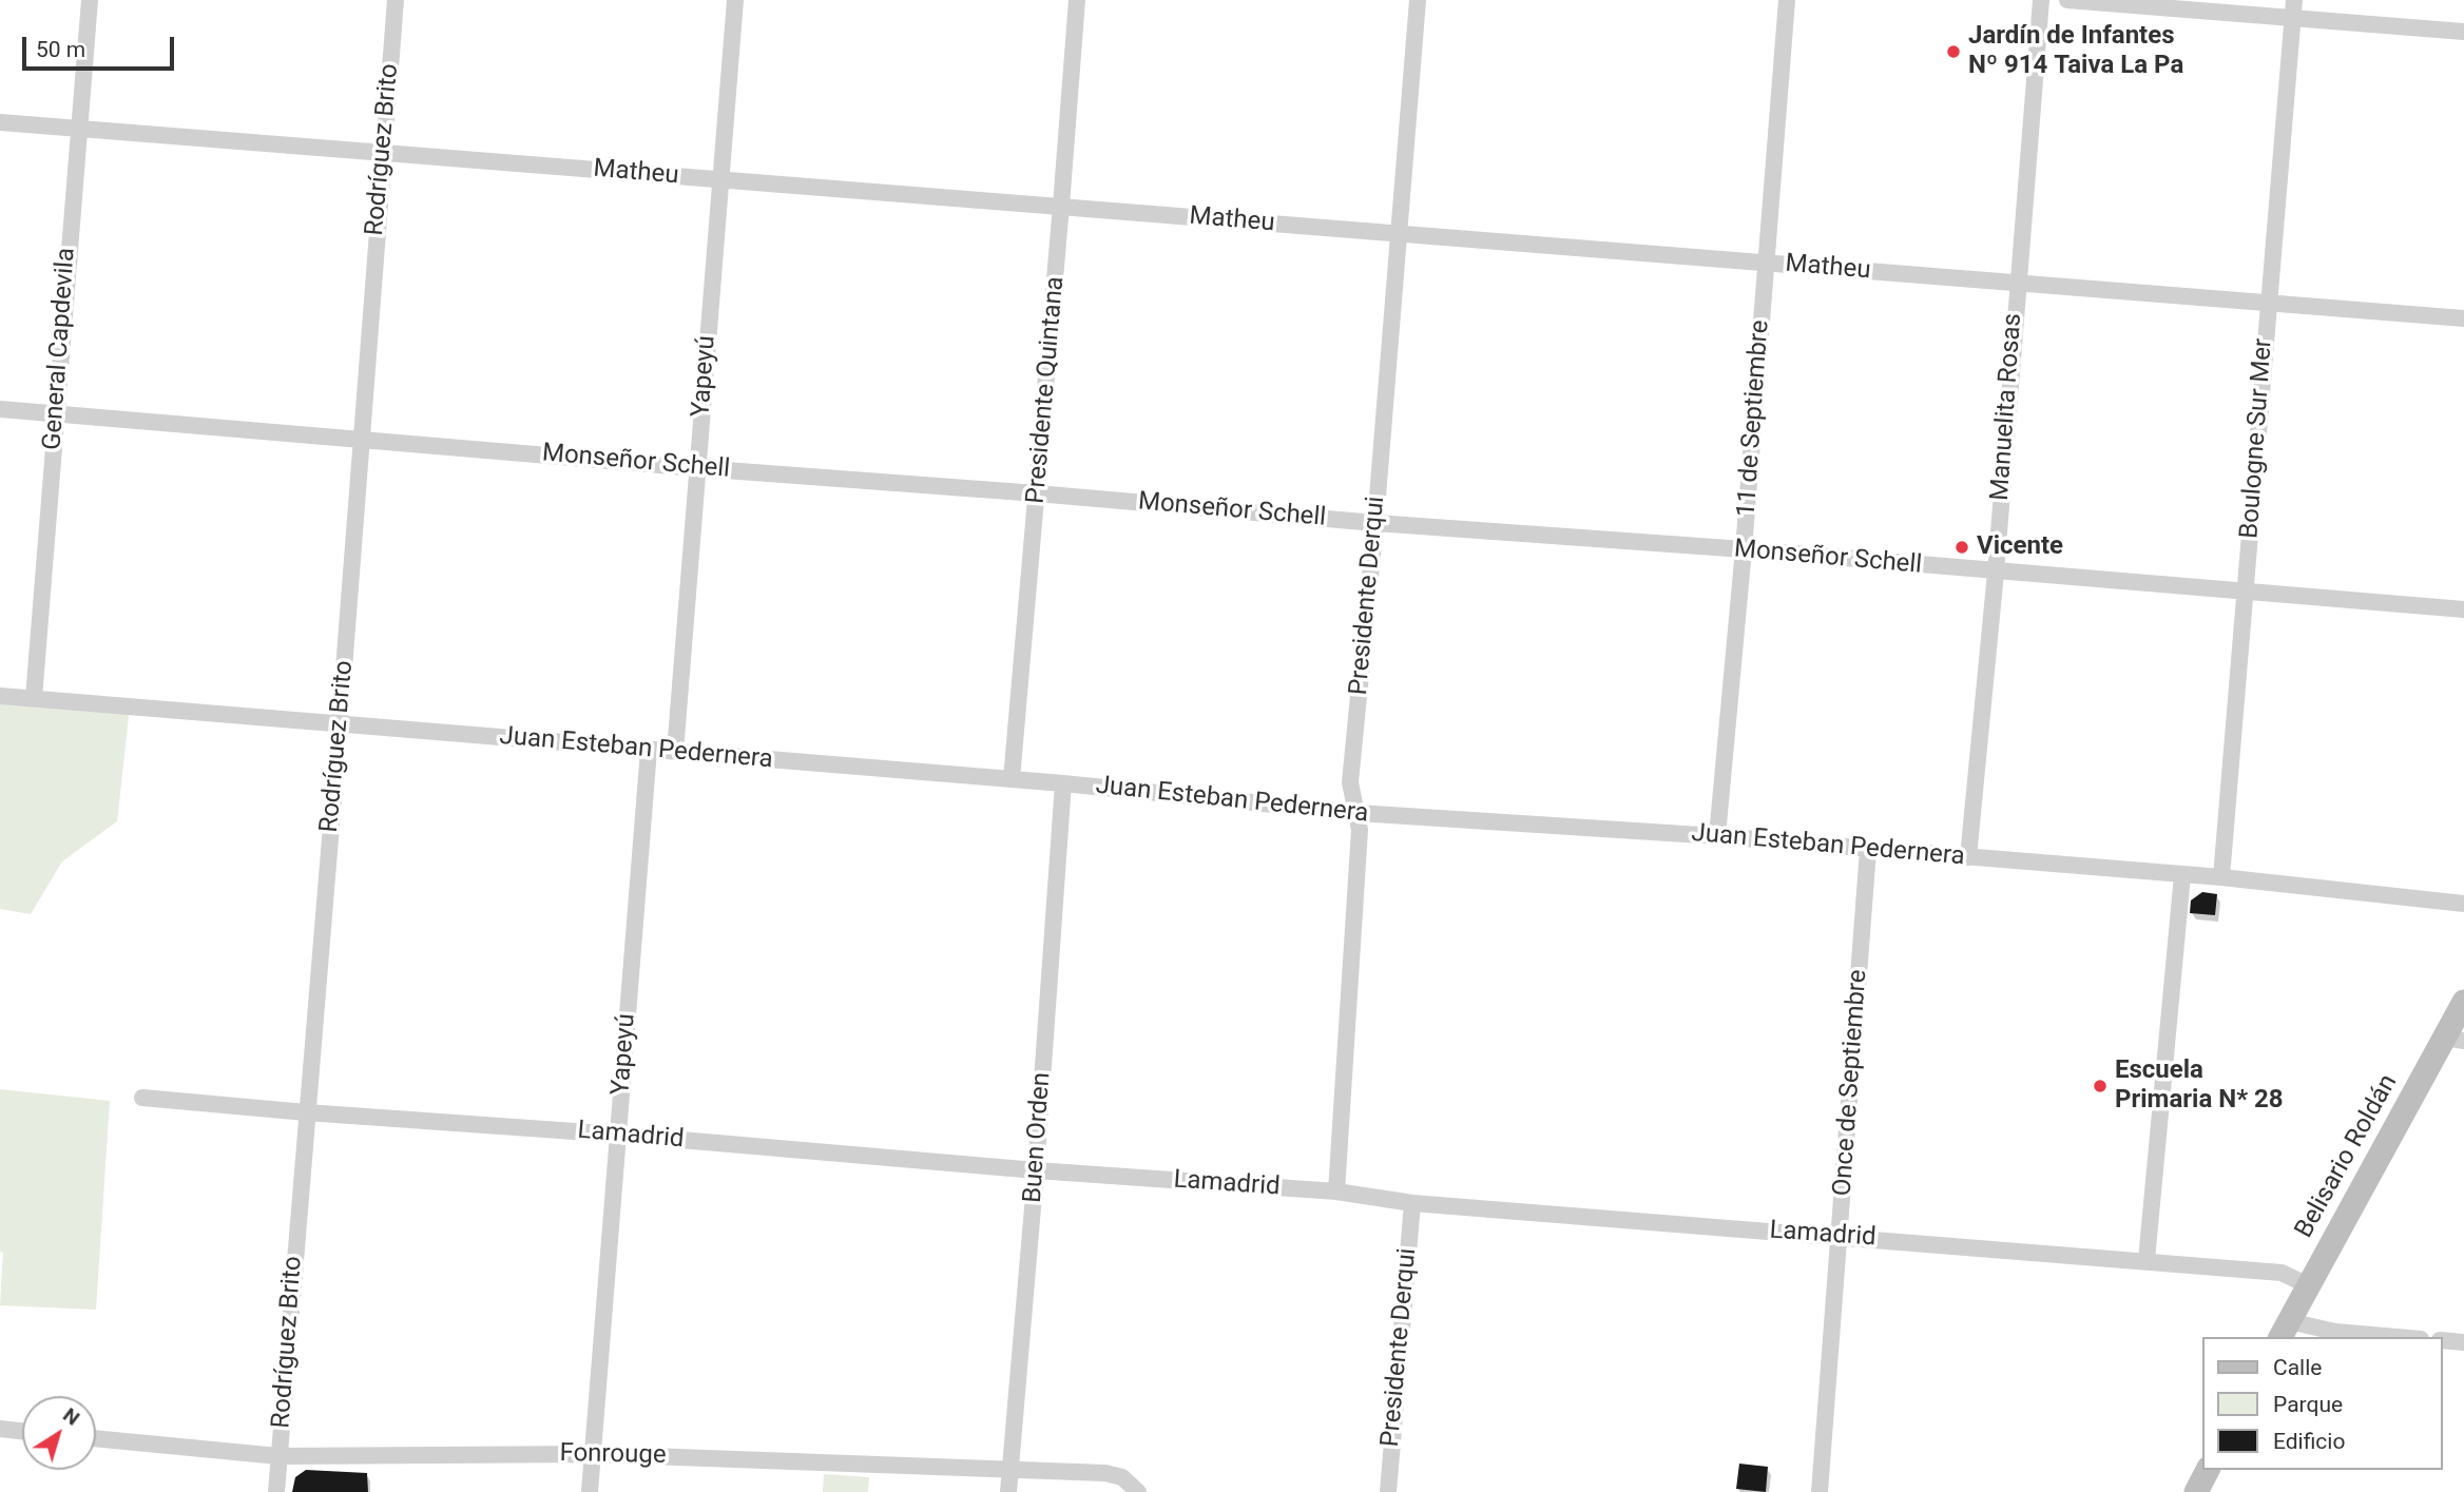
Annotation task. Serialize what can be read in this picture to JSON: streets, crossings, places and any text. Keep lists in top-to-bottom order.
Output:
{
  "streets": {
    "street": [
      "Rodríguez Brito",
      "Matheu",
      "General Capdevila",
      "Yapeyú",
      "Presidente Quintana",
      "Manuelita Rosas",
      "11 de Septiembre",
      "Boulogne Sur Mer",
      "Monseñor Schell",
      "Presidente Derqui",
      "Juan Esteban Pedernera",
      "Once de Septiembre",
      "Lamadrid",
      "Buen Orden",
      "Belisario Roldán",
      "Fonrouge"
    ]
  },
  "crossings": [
    ["Rodríguez Brito", "Matheu"],
    ["Rodríguez Brito", "Monseñor Schell"],
    ["Rodríguez Brito", "Juan Esteban Pedernera"],
    ["Rodríguez Brito", "Lamadrid"],
    ["Rodríguez Brito", "Fonrouge"],
    ["Matheu", "General Capdevila"],
    ["Matheu", "Yapeyú"],
    ["Matheu", "Presidente Quintana"],
    ["Matheu", "Manuelita Rosas"],
    ["Matheu", "11 de Septiembre"],
    ["Matheu", "Boulogne Sur Mer"],
    ["Matheu", "Presidente Derqui"],
    ["General Capdevila", "Monseñor Schell"],
    ["General Capdevila", "Juan Esteban Pedernera"],
    ["Yapeyú", "Monseñor Schell"],
    ["Yapeyú", "Juan Esteban Pedernera"],
    ["Yapeyú", "Lamadrid"],
    ["Yapeyú", "Fonrouge"],
    ["Presidente Quintana", "Monseñor Schell"],
    ["Presidente Quintana", "Juan Esteban Pedernera"],
    ["Manuelita Rosas", "Monseñor Schell"],
    ["Manuelita Rosas", "Juan Esteban Pedernera"],
    ["11 de Septiembre", "Monseñor Schell"],
    ["11 de Septiembre", "Juan Esteban Pedernera"],
    ["Boulogne Sur Mer", "Monseñor Schell"],
    ["Boulogne Sur Mer", "Juan Esteban Pedernera"],
    ["Monseñor Schell", "Presidente Derqui"],
    ["Presidente Derqui", "Juan Esteban Pedernera"],
    ["Presidente Derqui", "Lamadrid"],
    ["Juan Esteban Pedernera", "Once de Septiembre"],
    ["Juan Esteban Pedernera", "Buen Orden"],
    ["Once de Septiembre", "Lamadrid"],
    ["Lamadrid", "Buen Orden"],
    ["Lamadrid", "Belisario Roldán"],
    ["Buen Orden", "Fonrouge"]
  ],
  "places": ["Jardín de Infantes Nº 914 Taiva La Pa", "Vicente", "Escuela Primaria N* 28"],
  "legend": ["Calle", "Parque", "Edificio"],
  "scale_bar": "50 m",
  "north": "top right"
}
